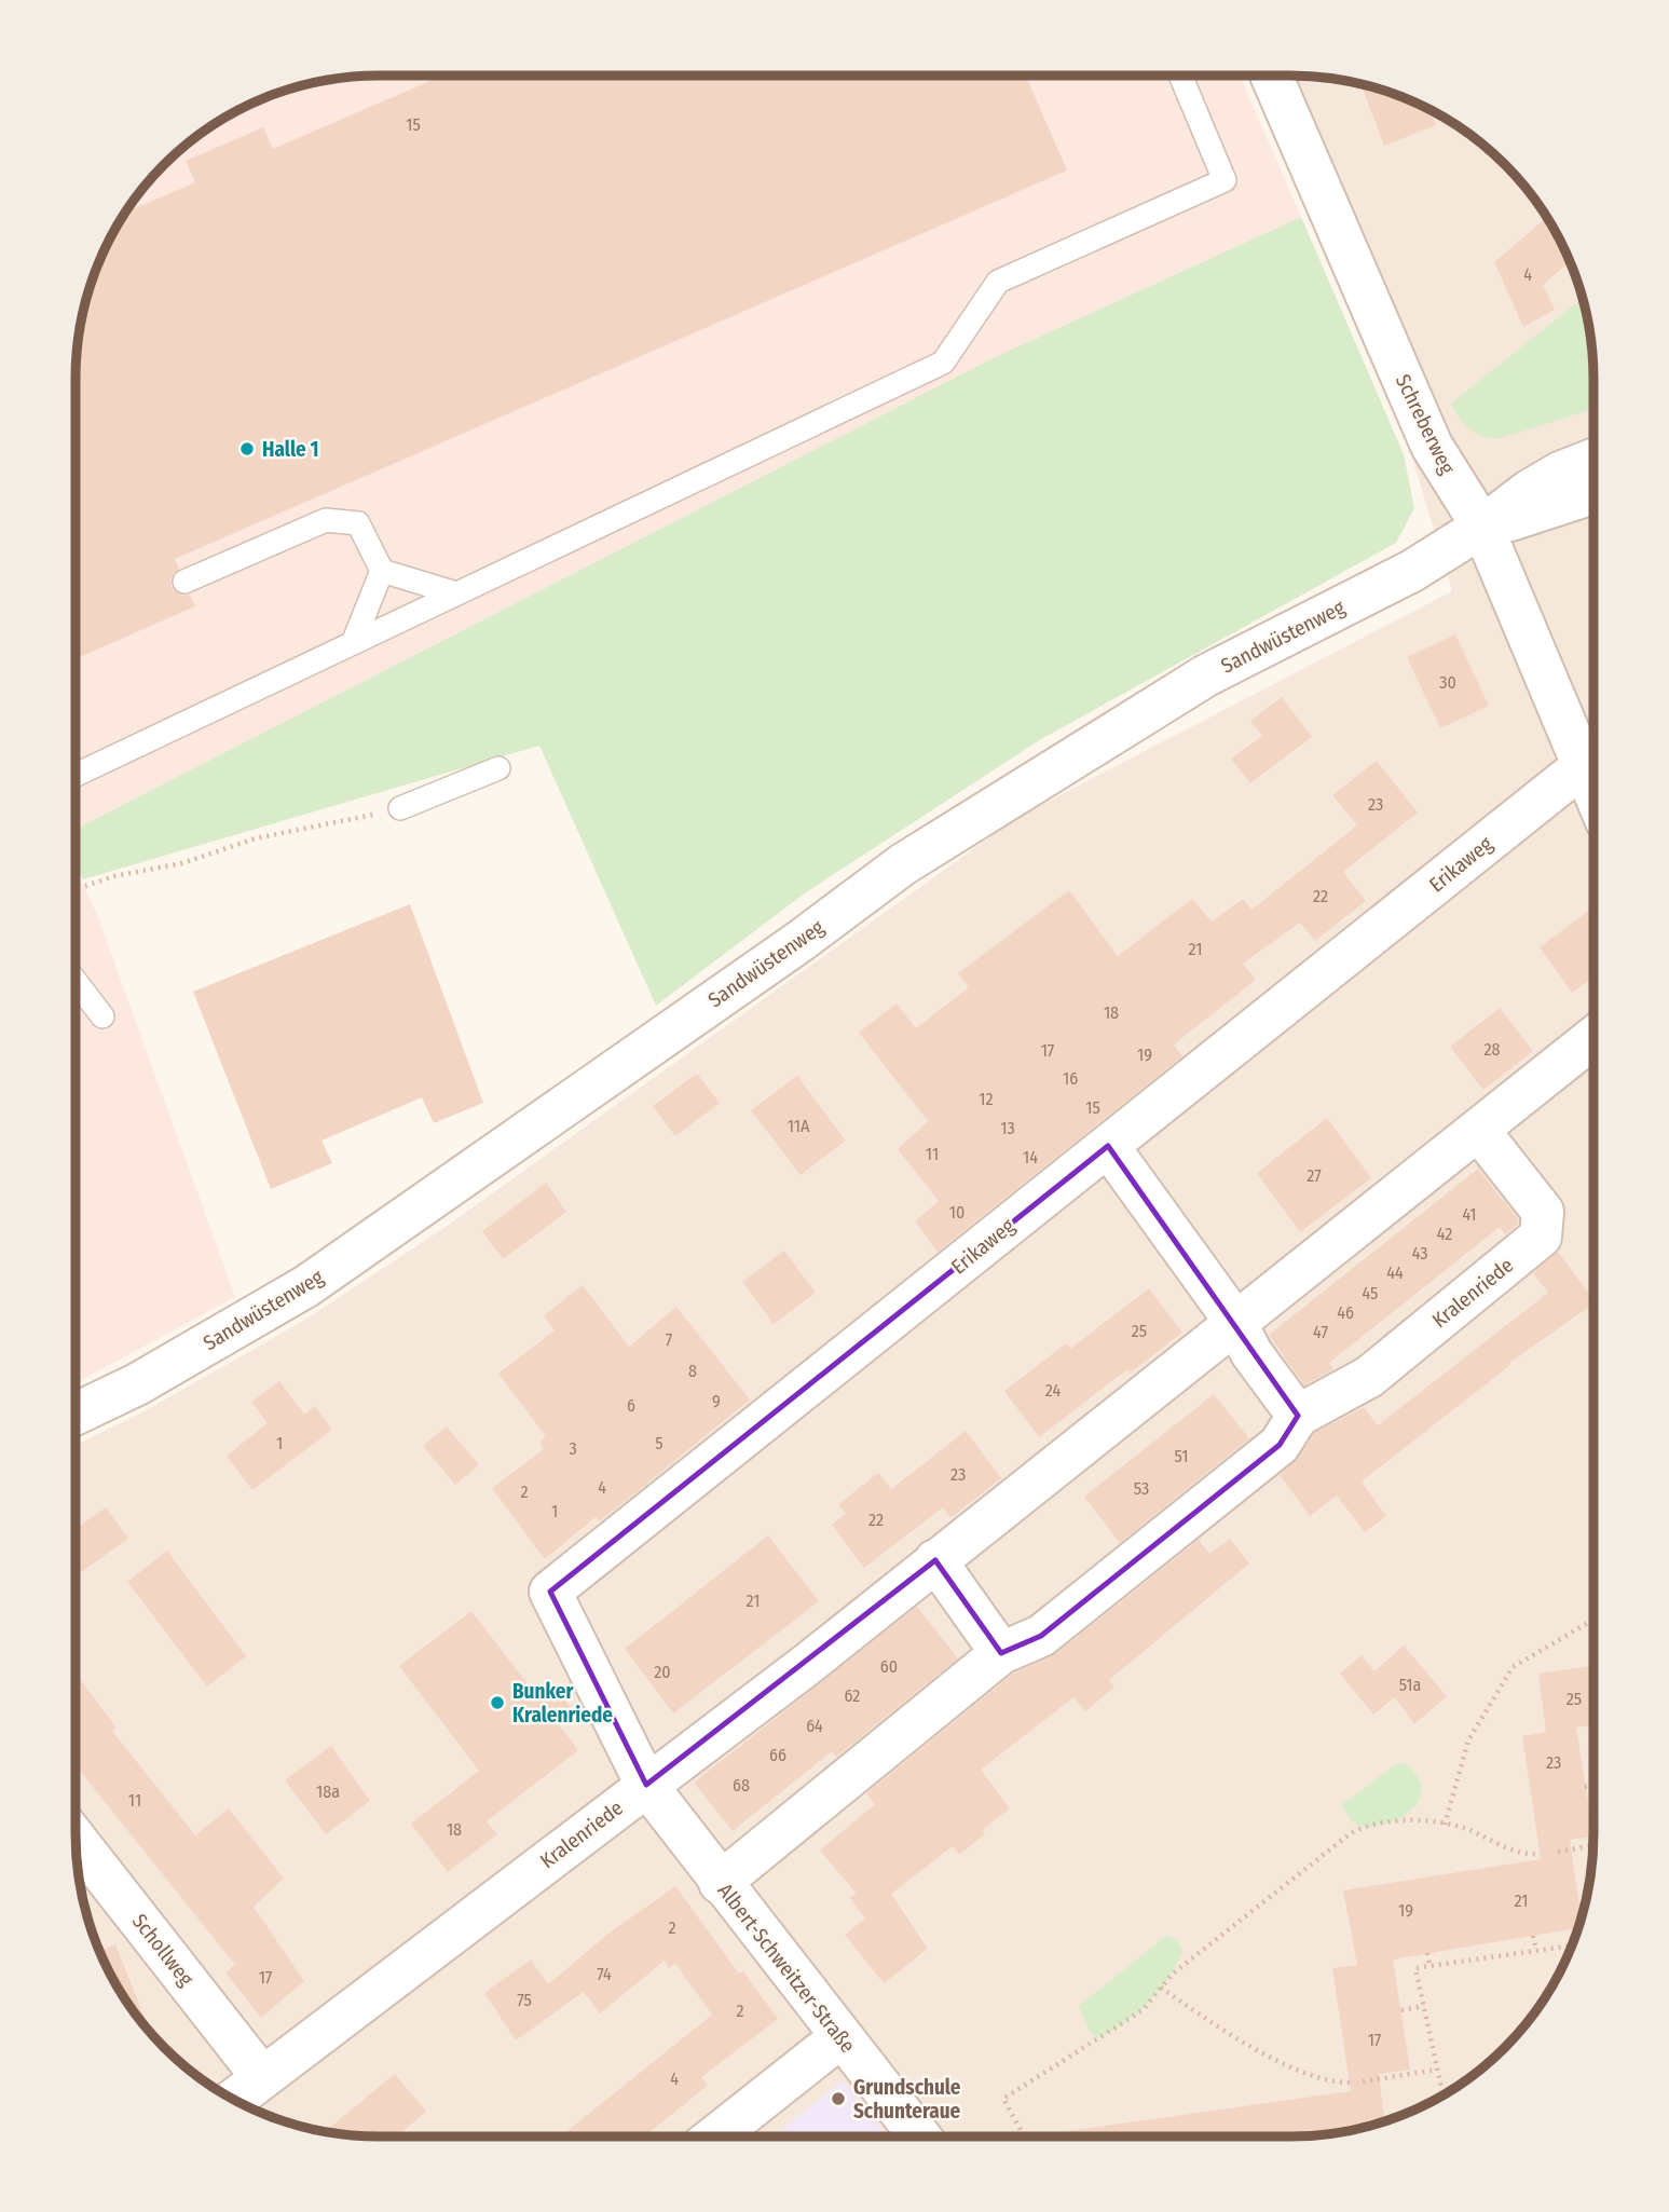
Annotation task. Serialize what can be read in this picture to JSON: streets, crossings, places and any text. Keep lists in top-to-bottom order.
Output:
{
  "streets": {
    "street": [
      "Schreberweg",
      "Sandwüstenweg",
      "Erikaweg",
      "Kralenriede",
      "Schollweg",
      "Albert-Schweitzer-Straße"
    ]
  },
  "crossings": [
    ["Schreberweg", "Sandwüstenweg"],
    ["Schreberweg", "Erikaweg"],
    ["Erikaweg", "Kralenriede"],
    ["Erikaweg", "Albert-Schweitzer-Straße"],
    ["Kralenriede", "Schollweg"],
    ["Kralenriede", "Albert-Schweitzer-Straße"]
  ],
  "places": ["Halle 1", "Bunker Kralenriede", "Grundschule Schunteraue"],
  "house_numbers": [
    "15",
    "4",
    "30",
    "23",
    "22",
    "21",
    "18",
    "28",
    "17",
    "19",
    "16",
    "12",
    "15",
    "11A",
    "13",
    "11",
    "14",
    "27",
    "10",
    "41",
    "42",
    "43",
    "44",
    "45",
    "46",
    "25",
    "47",
    "7",
    "8",
    "24",
    "9",
    "6",
    "1",
    "5",
    "3",
    "51",
    "23",
    "4",
    "53",
    "2",
    "1",
    "22",
    "21",
    "60",
    "20",
    "51a",
    "62",
    "25",
    "64",
    "66",
    "23",
    "68",
    "18a",
    "11",
    "18",
    "21",
    "19",
    "2",
    "74",
    "17",
    "75",
    "2",
    "17",
    "4"
  ]
}
